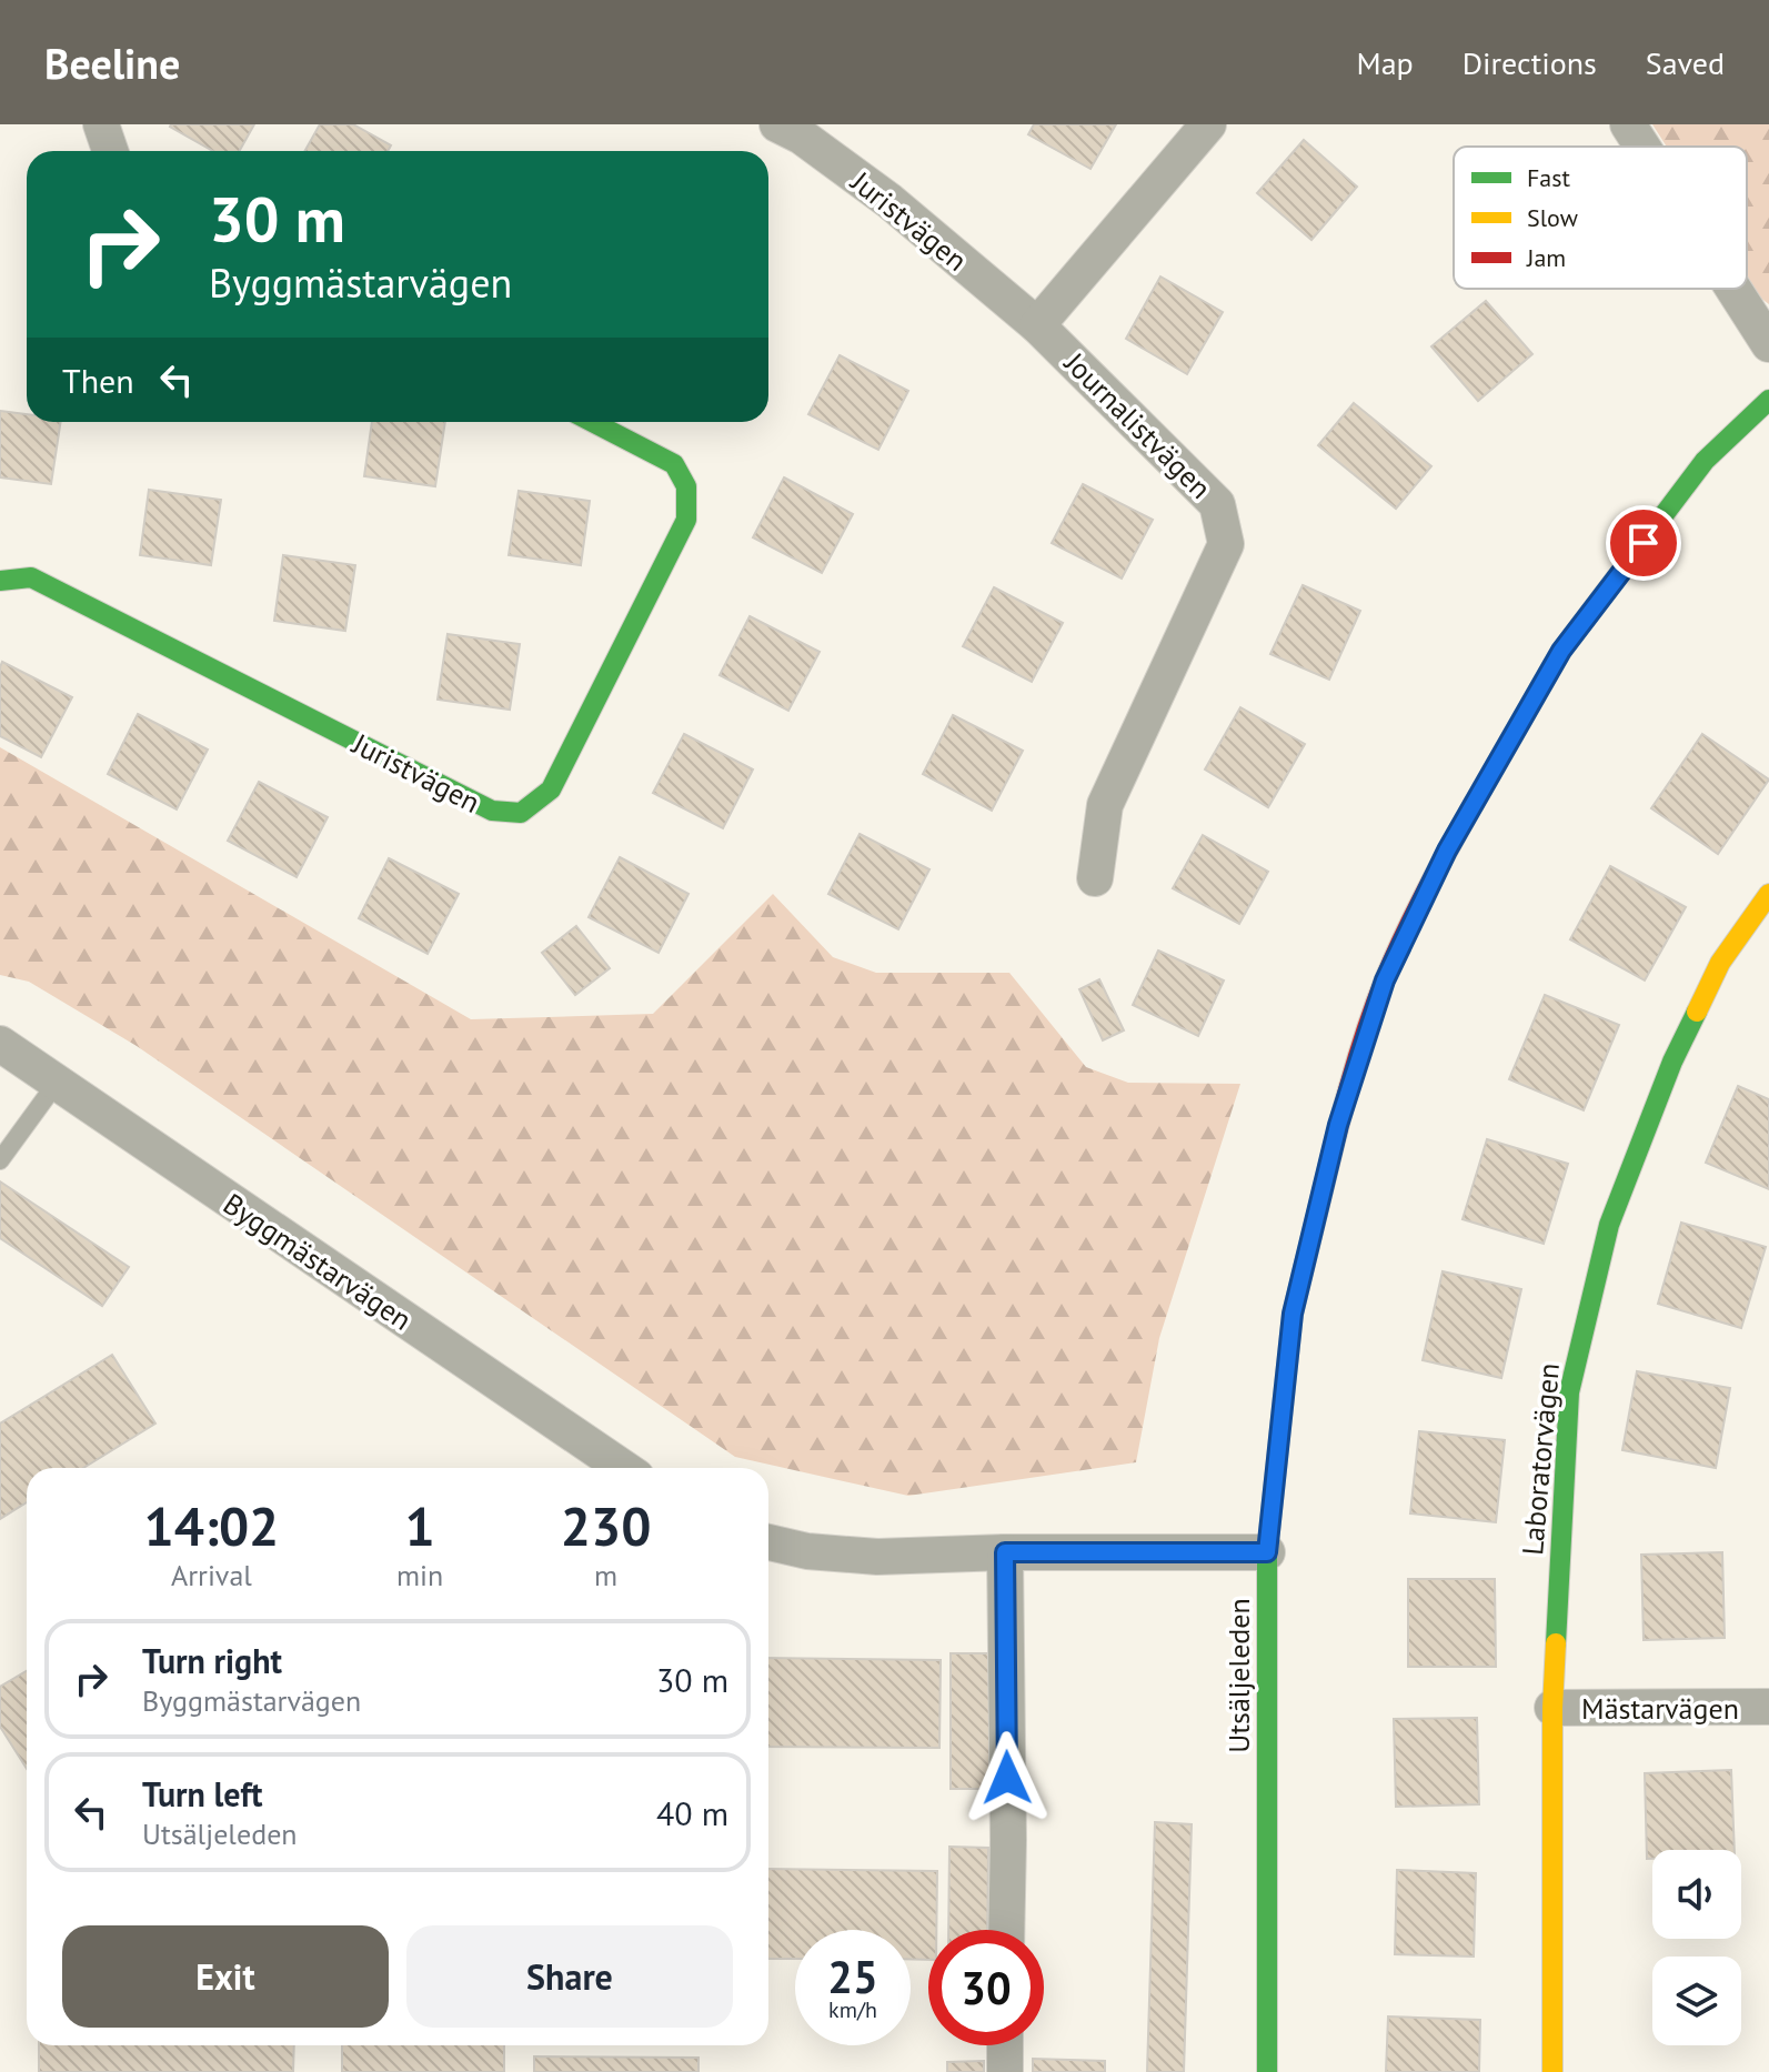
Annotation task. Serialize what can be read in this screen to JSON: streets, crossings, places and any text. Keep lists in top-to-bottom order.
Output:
{
  "streets": {
    "street": [
      "Juristvägen",
      "Journalistvägen",
      "Byggmästarvägen",
      "Laboratorvägen",
      "Utsäljeleden",
      "Mästarvägen"
    ]
  },
  "crossings": [
    ["Juristvägen", "Journalistvägen"],
    ["Laboratorvägen", "Mästarvägen"]
  ],
  "legend": ["Fast", "Slow", "Jam"],
  "page": {
    "header": "Beeline",
    "nav": ["Map", "Directions", "Saved"],
    "turn": ["30 m", "Byggmästarvägen"],
    "then": "Then",
    "eta": [
      "14:02",
      "Arrival",
      "1",
      "min",
      "230",
      "m"
    ],
    "list": [
      {
        "name": "Turn right",
        "note": "Byggmästarvägen",
        "value": "30 m"
      },
      {
        "name": "Turn left",
        "note": "Utsäljeleden",
        "value": "40 m"
      }
    ],
    "buttons": ["Exit", "Share"],
    "speed": "25 km/h",
    "limit": "30"
  }
}
